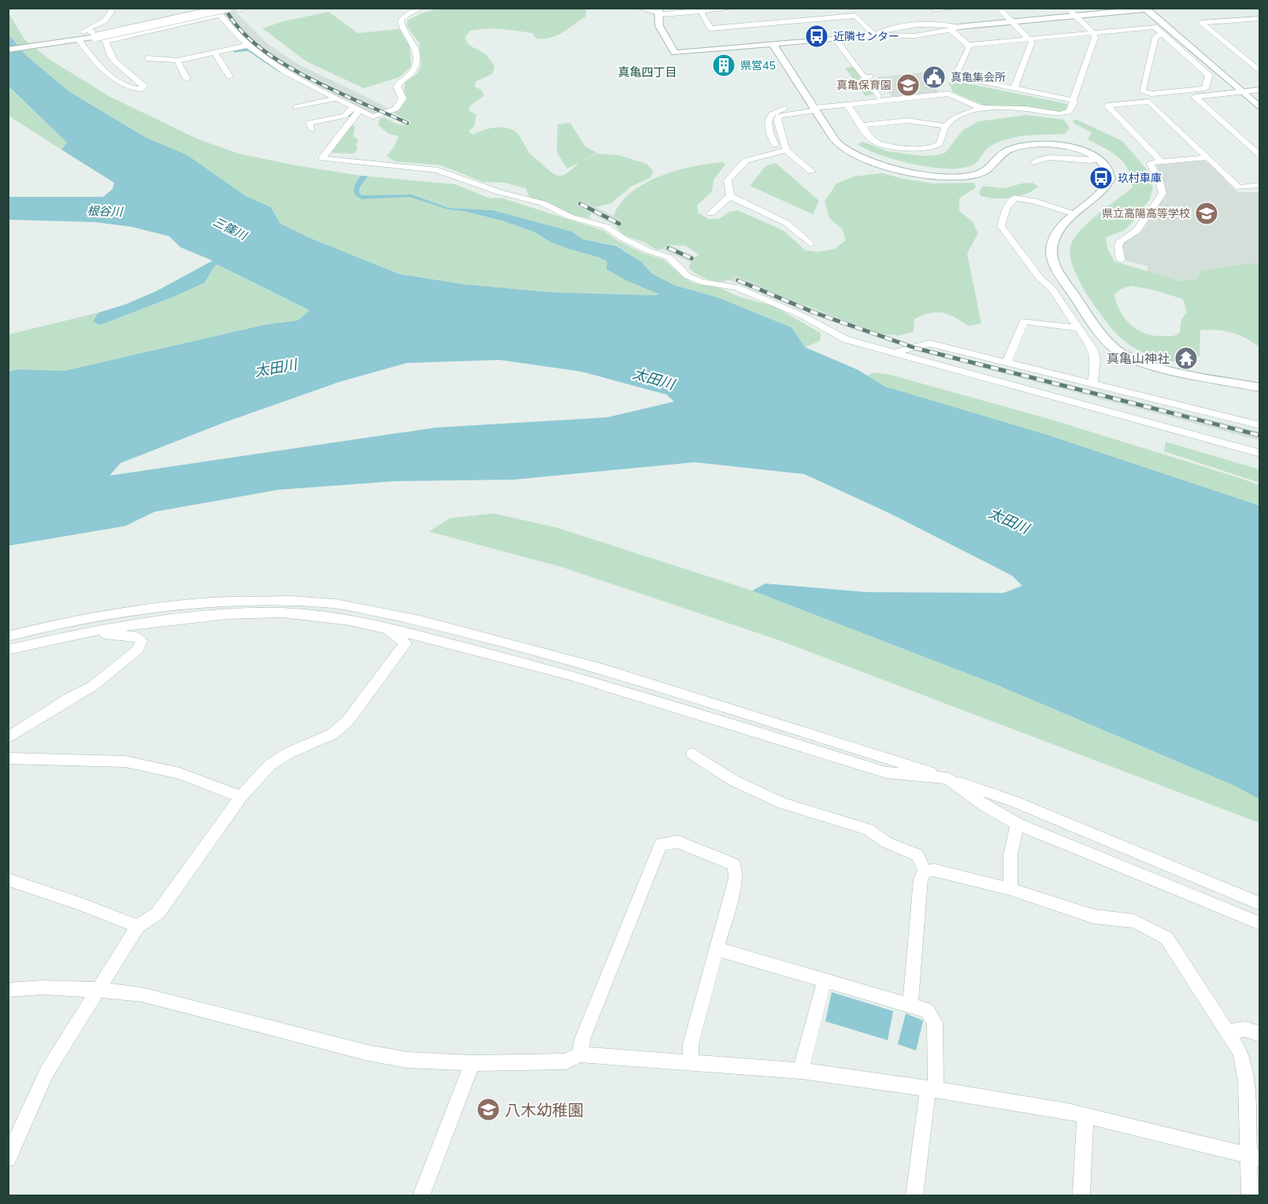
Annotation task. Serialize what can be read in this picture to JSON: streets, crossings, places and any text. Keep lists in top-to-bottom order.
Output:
{
  "districts": ["真亀四丁目"],
  "water": ["根谷川", "三篠川", "太田川"],
  "places": {
    "bus stop": ["近隣センター", "玖村車庫"],
    "building": ["県営45"],
    "public building": ["真亀集会所"],
    "school or university": ["真亀保育園", "県立高陽高等学校", "八木幼稚園"],
    "temple": ["真亀山神社"]
  }
}
